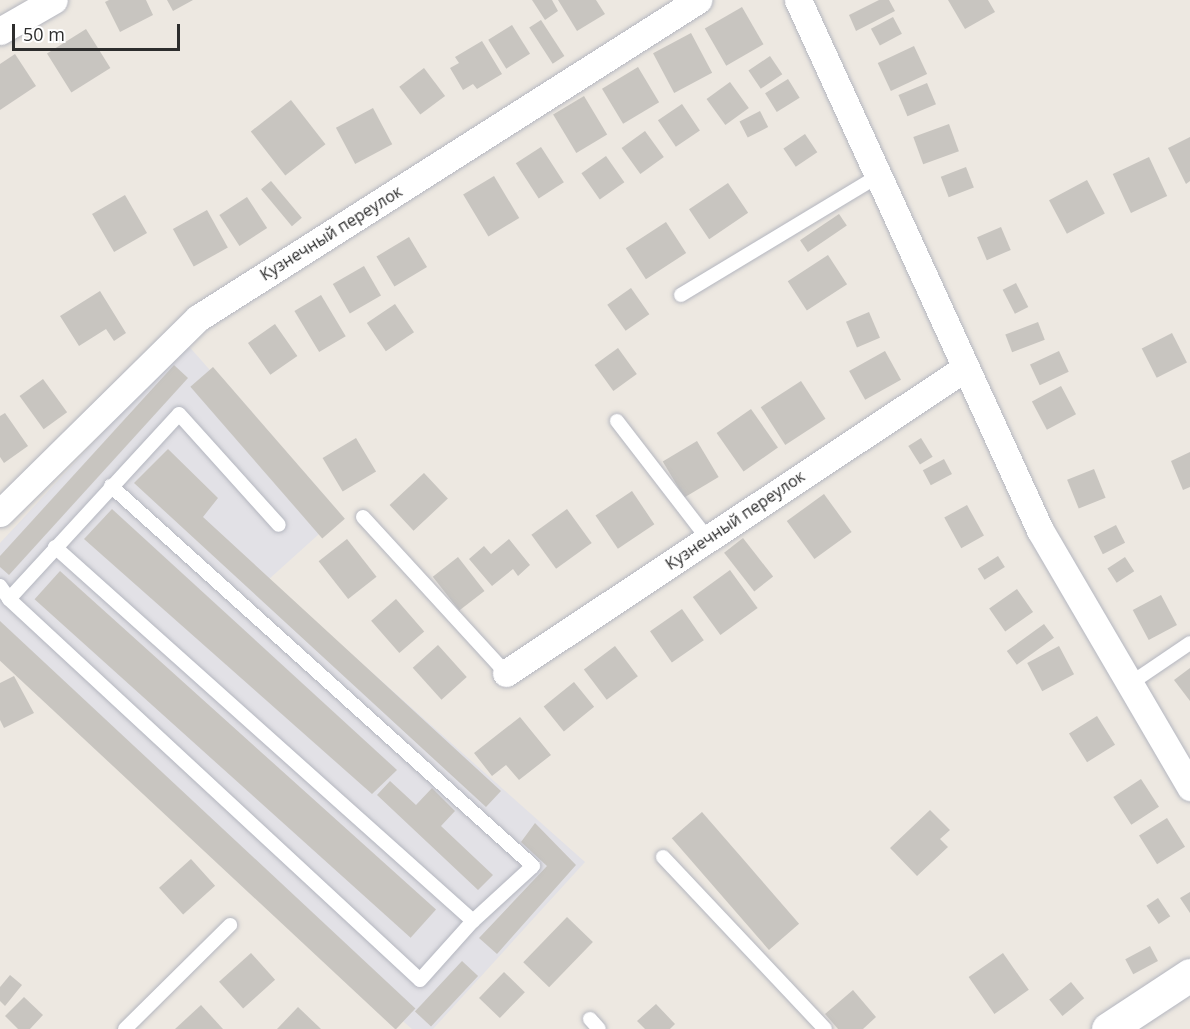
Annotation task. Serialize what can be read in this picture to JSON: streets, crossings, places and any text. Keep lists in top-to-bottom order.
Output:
{
  "streets": {
    "street": ["Кузнечный переулок"]
  },
  "scale_bar": "50 m"
}
